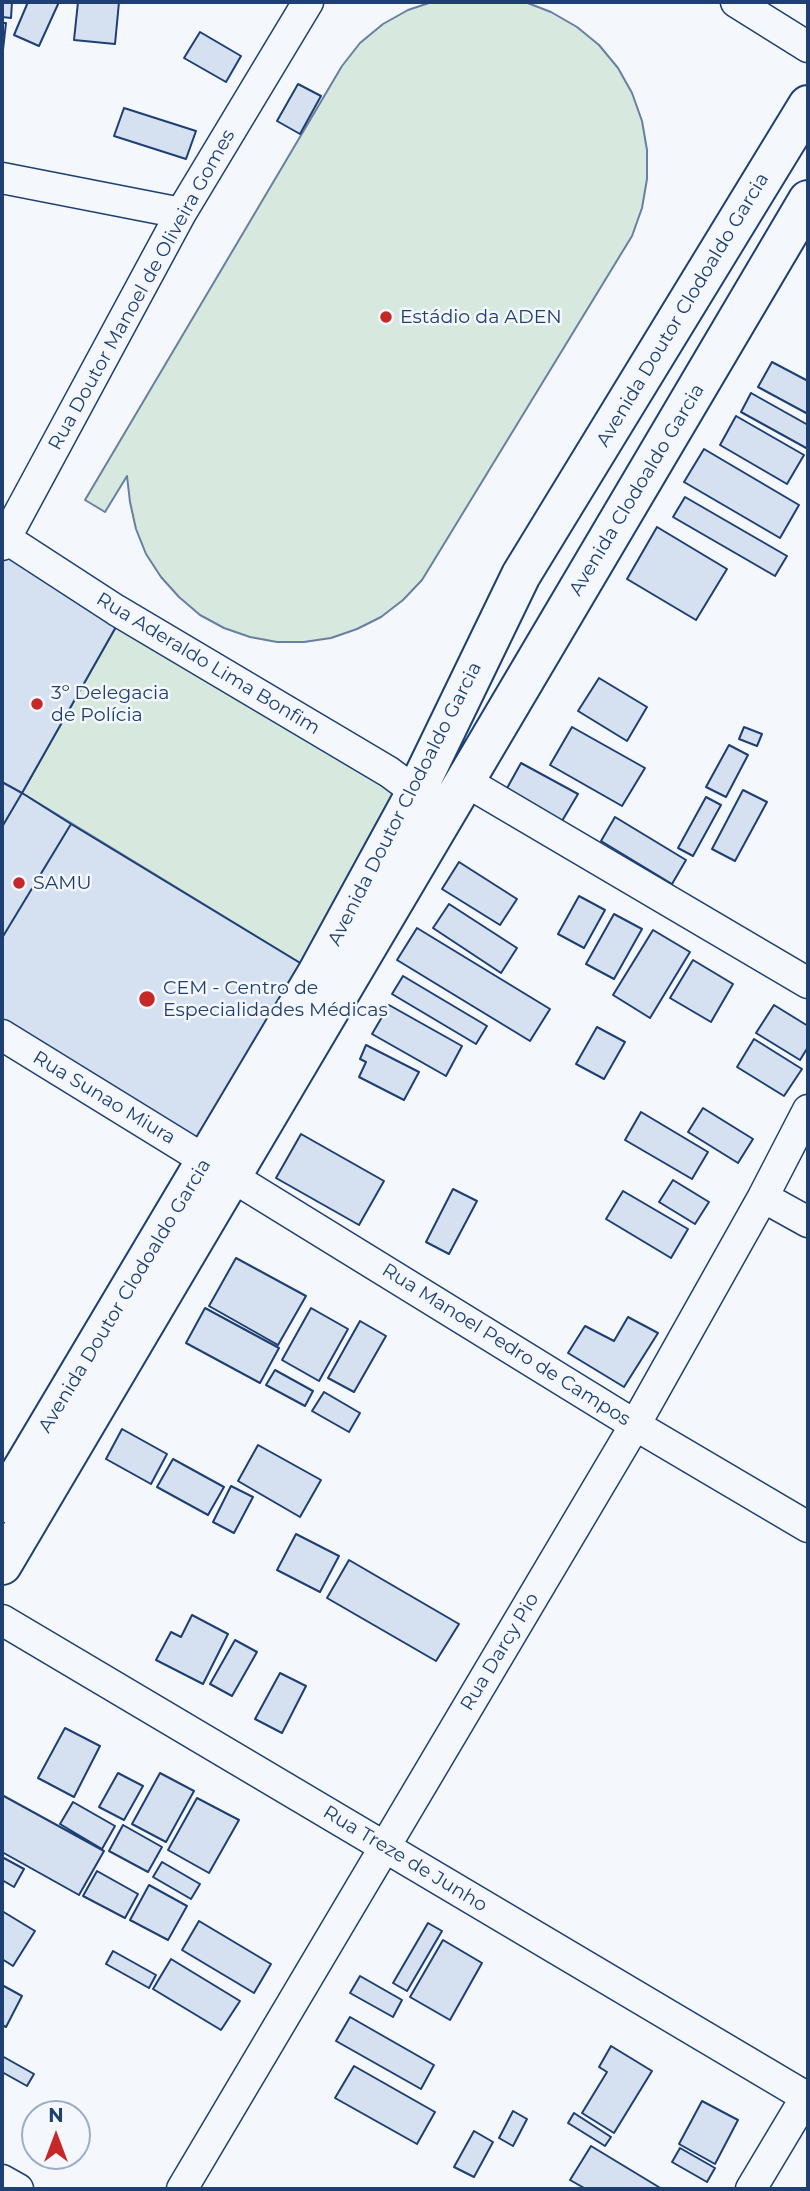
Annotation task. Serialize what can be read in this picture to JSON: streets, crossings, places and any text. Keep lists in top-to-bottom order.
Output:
{
  "streets": {
    "main road": ["Avenida Doutor Clodoaldo Garcia", "Avenida Clodoaldo Garcia"],
    "street": [
      "Rua Doutor Manoel de Oliveira Gomes",
      "Rua Aderaldo Lima Bonfim",
      "Rua Sunao Miura",
      "Rua Manoel Pedro de Campos",
      "Rua Darcy Pio",
      "Rua Treze de Junho"
    ]
  },
  "crossings": [
    ["Rua Doutor Manoel de Oliveira Gomes", "Rua Aderaldo Lima Bonfim"],
    ["Avenida Doutor Clodoaldo Garcia", "Avenida Clodoaldo Garcia"],
    ["Avenida Doutor Clodoaldo Garcia", "Rua Aderaldo Lima Bonfim"],
    ["Avenida Doutor Clodoaldo Garcia", "Rua Sunao Miura"],
    ["Avenida Doutor Clodoaldo Garcia", "Rua Manoel Pedro de Campos"],
    ["Rua Sunao Miura", "Rua Manoel Pedro de Campos"],
    ["Rua Manoel Pedro de Campos", "Rua Darcy Pio"],
    ["Rua Darcy Pio", "Rua Treze de Junho"]
  ],
  "places": [
    "Estádio da ADEN",
    "3º Delegacia de Polícia",
    "SAMU",
    "CEM - Centro de Especialidades Médicas"
  ],
  "north": "top"
}
